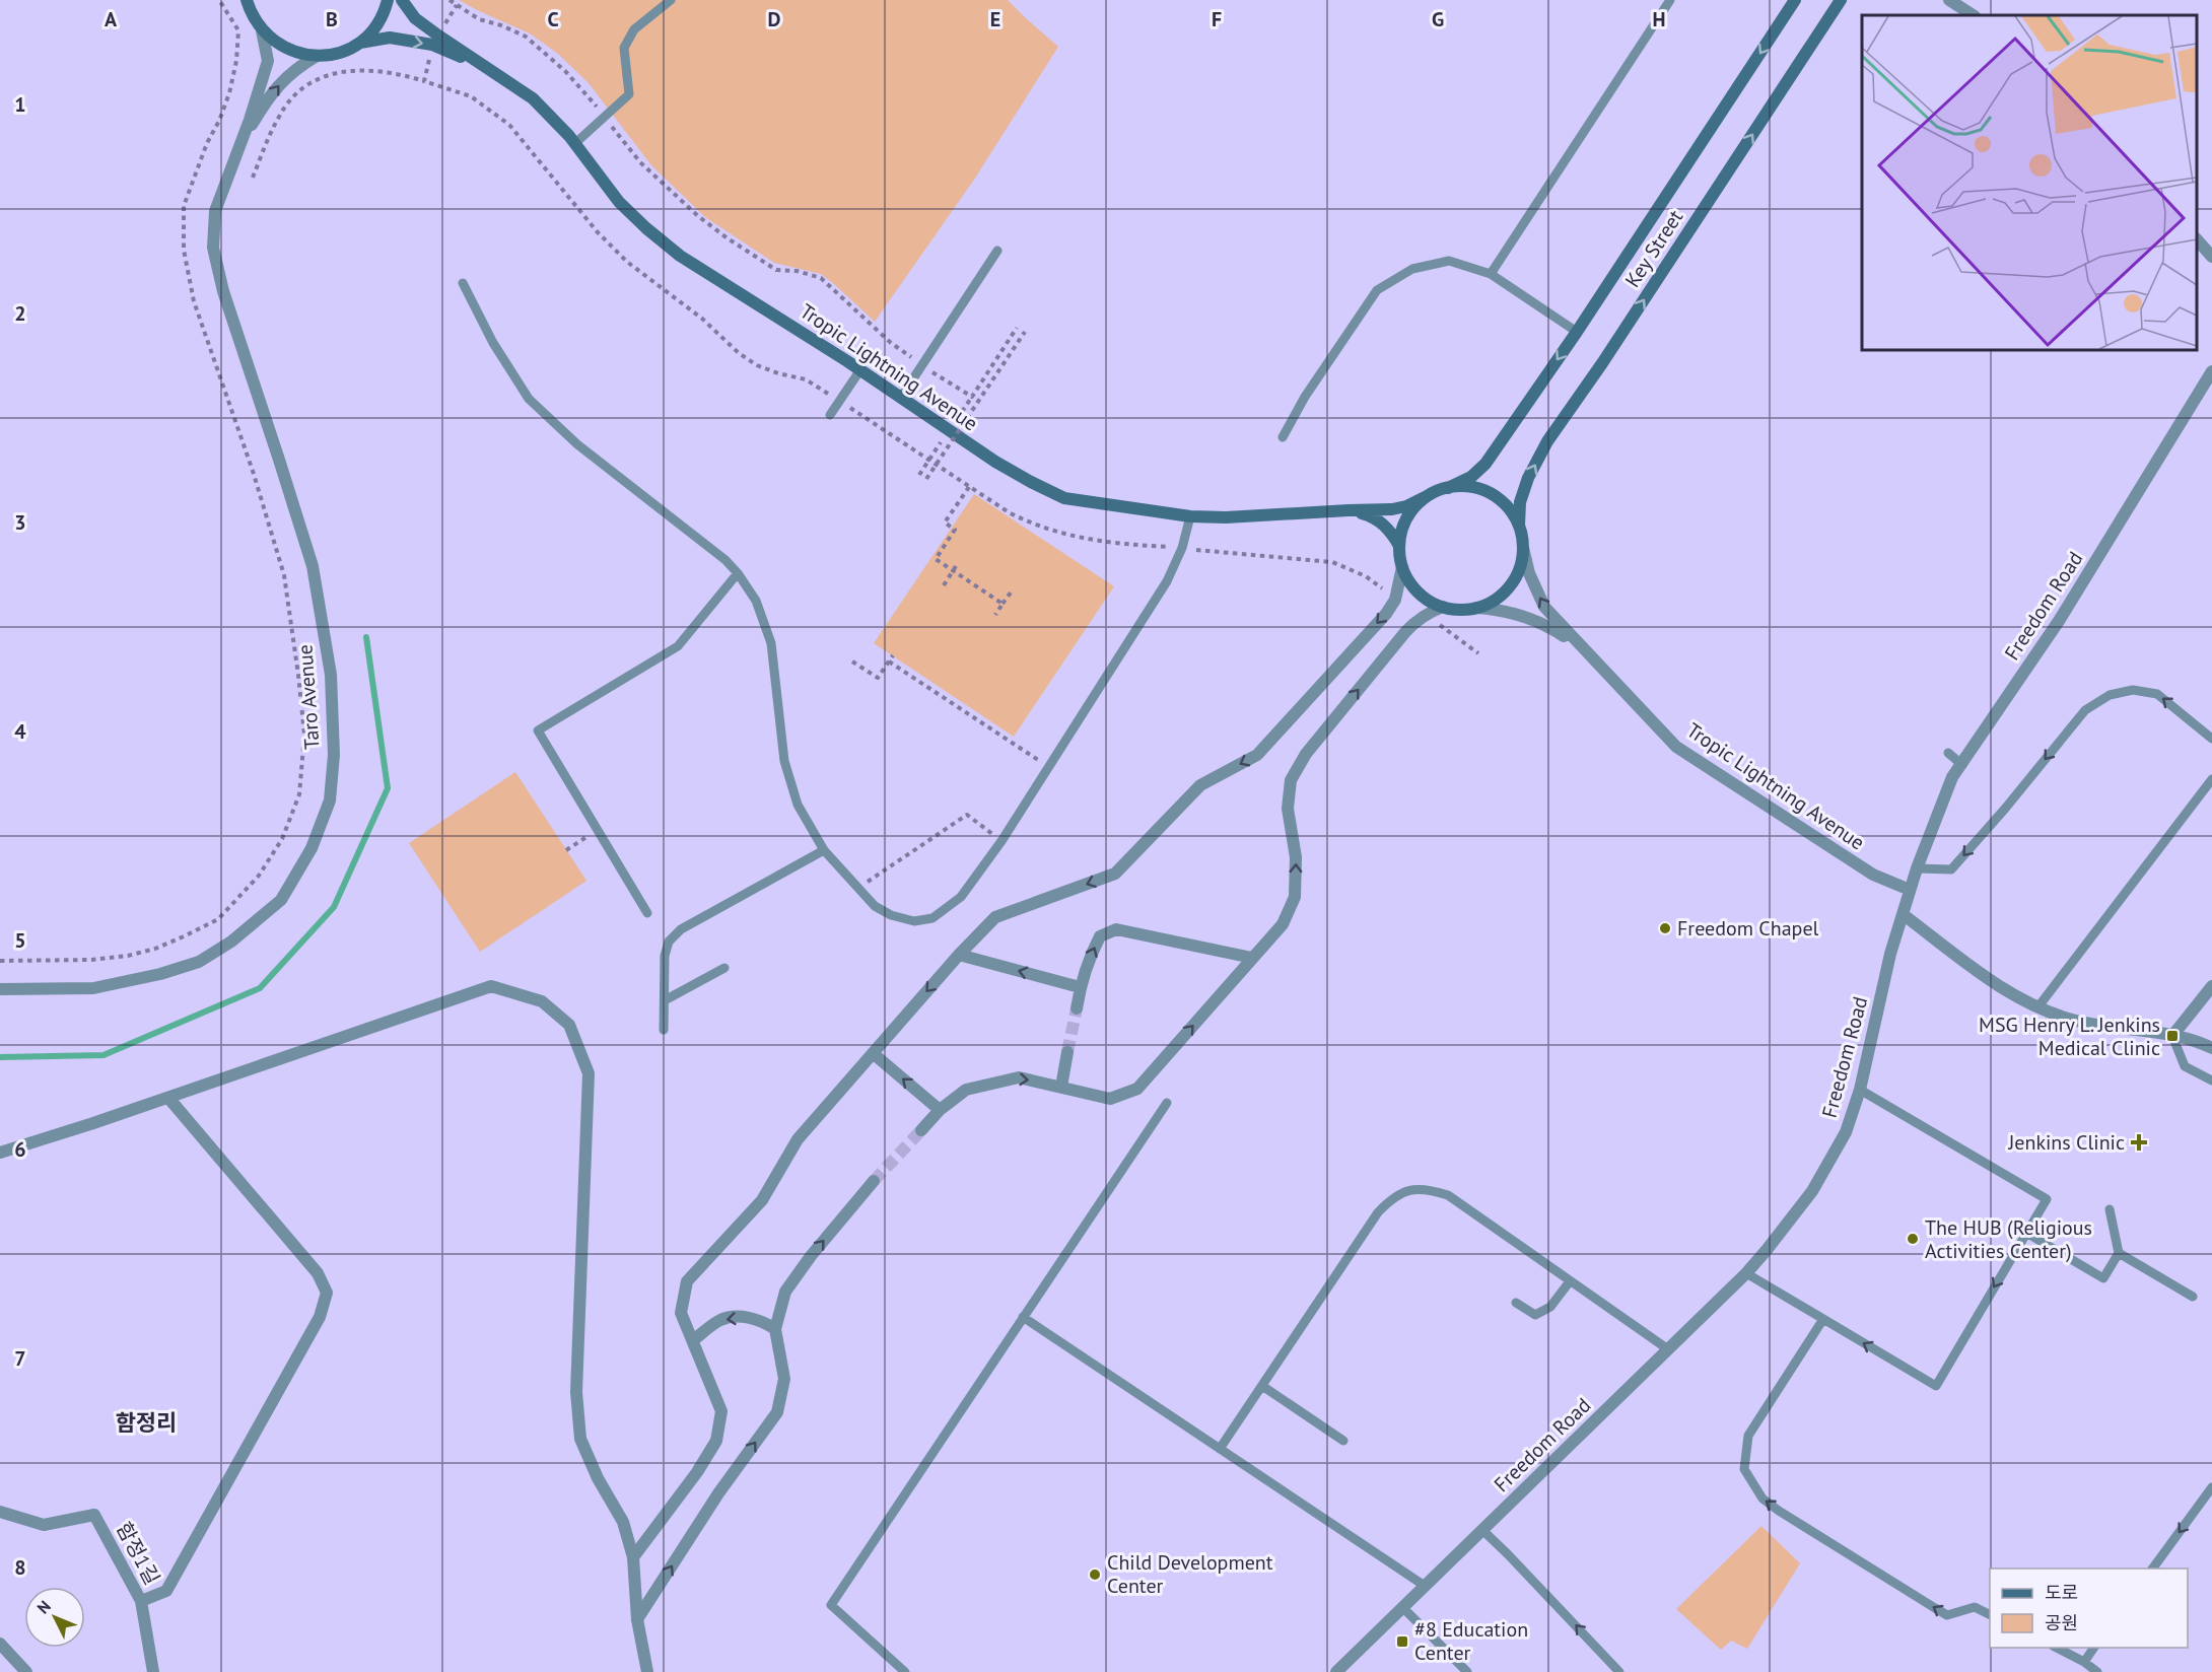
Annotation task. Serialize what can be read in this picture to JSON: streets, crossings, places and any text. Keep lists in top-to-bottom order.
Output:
{
  "streets": {
    "main road": ["Key Street", "Tropic Lightning Avenue"],
    "street": ["Freedom Road", "Taro Avenue", "함정1길"]
  },
  "crossings": [
    ["Key Street", "Tropic Lightning Avenue"],
    ["Tropic Lightning Avenue", "Freedom Road"]
  ],
  "districts": ["함정리"],
  "places": {
    "other": ["Freedom Chapel", "The HUB (Religious Activities Center)", "Child Development Center"],
    "transit": ["MSG Henry L. Jenkins Medical Clinic", "#8 Education Center"],
    "health": ["Jenkins Clinic"]
  },
  "legend": ["도로", "공원"],
  "north": "top left",
  "grid": {
    "columns": [
      "A",
      "B",
      "C",
      "D",
      "E",
      "F",
      "G",
      "H"
    ],
    "rows": [
      "1",
      "2",
      "3",
      "4",
      "5",
      "6",
      "7",
      "8"
    ]
  }
}
